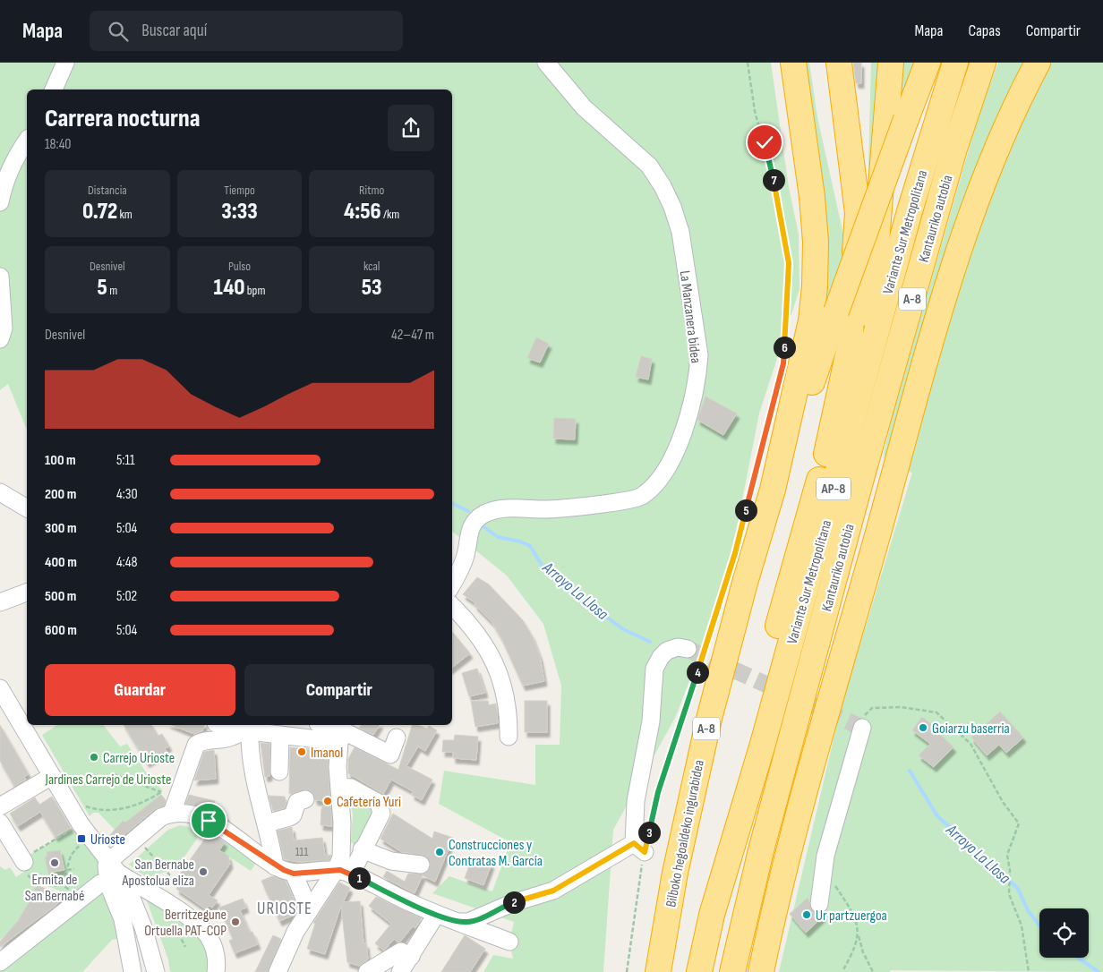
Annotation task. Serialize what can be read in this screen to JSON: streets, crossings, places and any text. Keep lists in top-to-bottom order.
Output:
{
  "streets": {
    "highway": [
      "Kantauriko autobia",
      "Variante Sur Metropolitana",
      "A-8",
      "AP-8",
      "Bilboko hegoaldeko ingurabidea"
    ],
    "street": ["La Manzanera bidea"]
  },
  "crossings": [
    ["A-8", "Bilboko hegoaldeko ingurabidea"]
  ],
  "districts": ["URIOSTE"],
  "water": ["Arroyo La Llosa"],
  "parks": ["Jardines Carrejo de Urioste"],
  "places": {
    "other": [
      "Goiarzu baserria",
      "Imanol",
      "Carrejo Urioste",
      "Cafetería Yuri",
      "Construcciones y Contratas M. García",
      "Ermita de San Bernabé",
      "San Bernabe Apostolua eliza",
      "Ur partzuergoa",
      "Berritzegune Ortuella PAT-COP"
    ],
    "transit": ["Urioste"]
  },
  "house_numbers": ["111"],
  "page": {
    "header": "Mapa",
    "search": "Buscar aquí",
    "nav": ["Mapa", "Capas", "Compartir"],
    "heading": ["Carrera nocturna", "18:40"],
    "stats": [
      ["Distancia", "0.72 km"],
      ["Tiempo", "3:33"],
      ["Ritmo", "4:56 /km"],
      ["Desnivel", "5 m"],
      ["Pulso", "140 bpm"],
      ["kcal", "53"]
    ],
    "pins": [
      "7",
      "6",
      "5",
      "4",
      "3",
      "1",
      "2"
    ],
    "chart": ["Desnivel", "42–47 m"],
    "list": [
      {
        "name": "100 m",
        "note": "5:11"
      },
      {
        "name": "200 m",
        "note": "4:30"
      },
      {
        "name": "300 m",
        "note": "5:04"
      },
      {
        "name": "400 m",
        "note": "4:48"
      },
      {
        "name": "500 m",
        "note": "5:02"
      },
      {
        "name": "600 m",
        "note": "5:04"
      }
    ],
    "buttons": ["Guardar", "Compartir"]
  }
}
